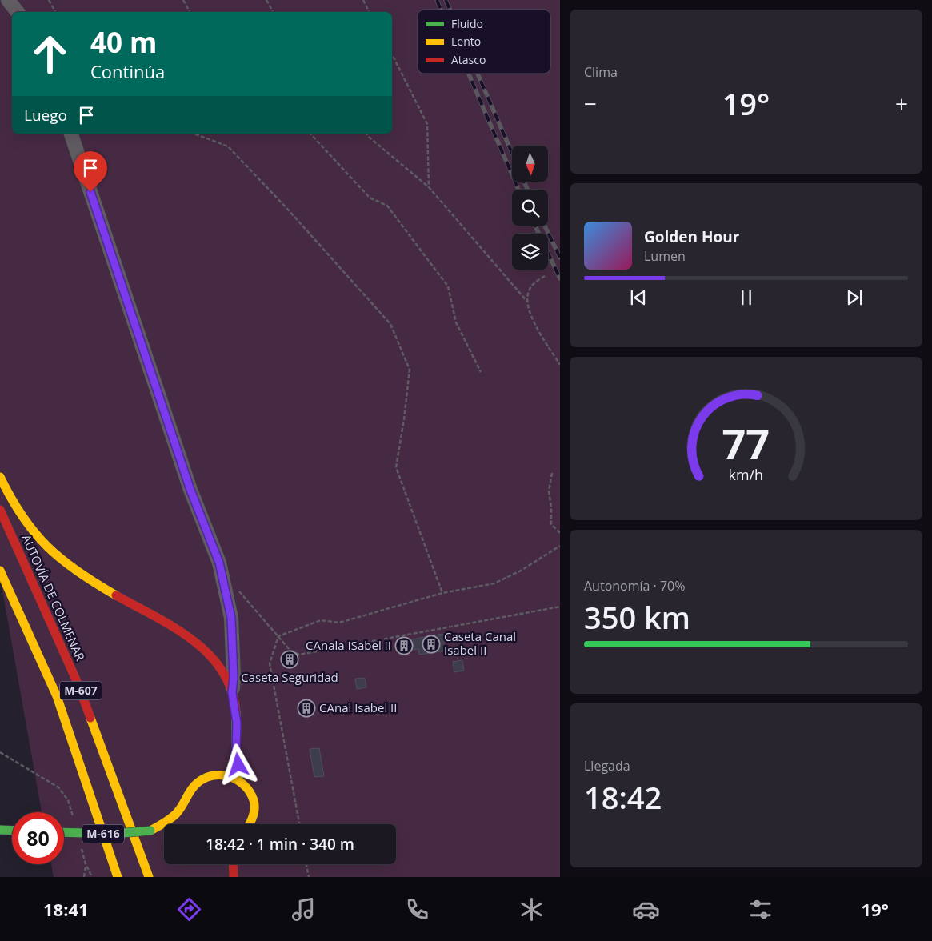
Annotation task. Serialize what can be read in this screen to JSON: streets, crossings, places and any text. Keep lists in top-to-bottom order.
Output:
{
  "streets": {
    "highway": ["AUTOVÍA DE COLMENAR", "M-607", "M-616"]
  },
  "places": {
    "building": [
      "Caseta Canal Isabel II",
      "CAnala ISabel II",
      "Caseta Seguridad",
      "CAnal Isabel II"
    ]
  },
  "legend": ["Fluido", "Lento", "Atasco"],
  "north": "bottom",
  "page": {
    "tile": [
      "Clima",
      ["Autonomía · 70%", "350 km"],
      ["Llegada", "18:42"]
    ],
    "turn": ["40 m", "Continúa"],
    "heat": ["−", "19°", "+"],
    "then": "Luego",
    "song": ["Golden Hour", "Lumen"],
    "limit": "80",
    "trip": "18:42 · 1 min · 340 m",
    "tabs": ["18:41", "19°"],
    "gauge": ["77", "km/h"]
  }
}
